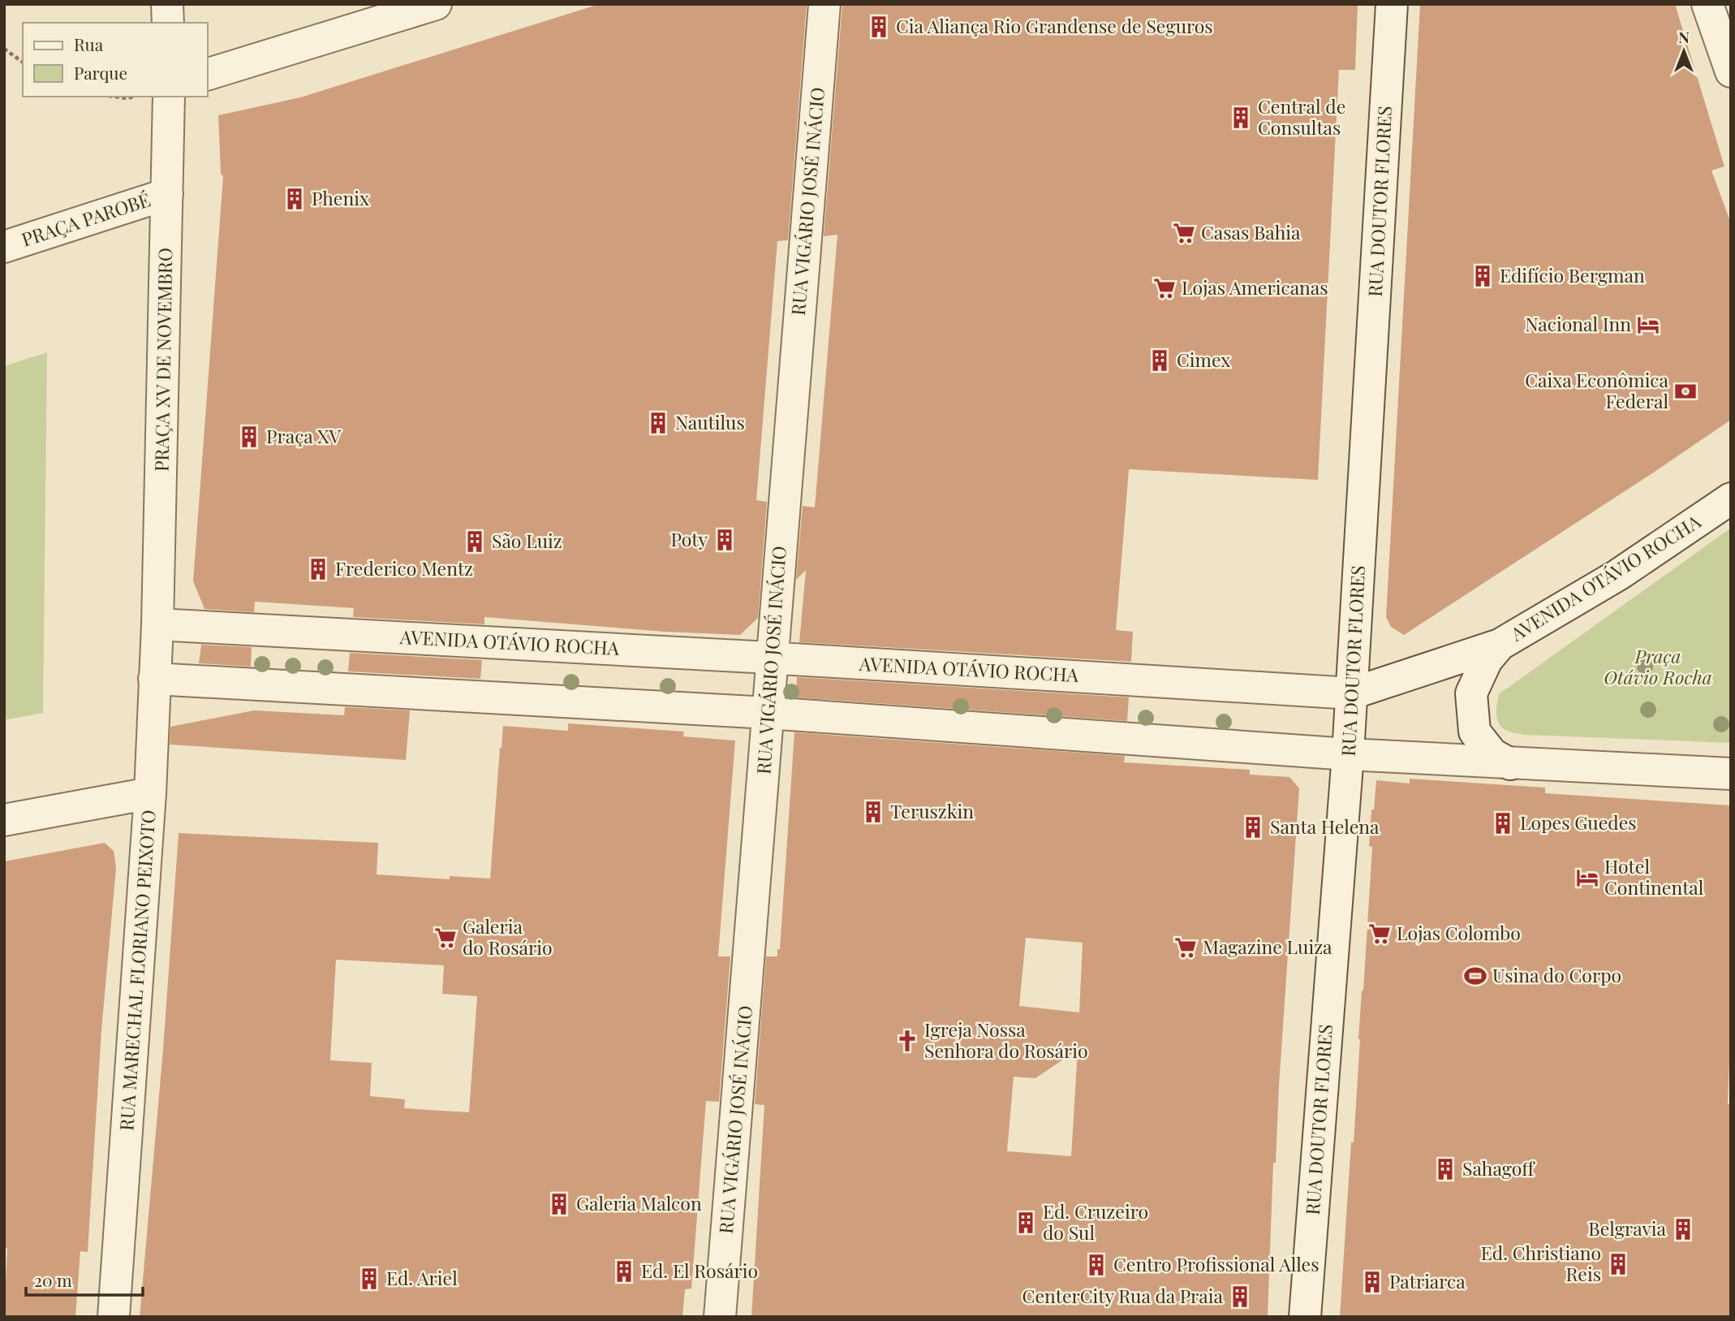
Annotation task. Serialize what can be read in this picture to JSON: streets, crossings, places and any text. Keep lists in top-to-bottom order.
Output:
{
  "streets": {
    "street": [
      "RUA VIGÁRIO JOSÉ INÁCIO",
      "RUA DOUTOR FLORES",
      "PRAÇA PAROBÉ",
      "PRAÇA XV DE NOVEMBRO",
      "AVENIDA OTÁVIO ROCHA",
      "RUA MARECHAL FLORIANO PEIXOTO"
    ]
  },
  "crossings": [
    ["RUA VIGÁRIO JOSÉ INÁCIO", "AVENIDA OTÁVIO ROCHA"],
    ["RUA DOUTOR FLORES", "AVENIDA OTÁVIO ROCHA"],
    ["PRAÇA PAROBÉ", "PRAÇA XV DE NOVEMBRO"],
    ["PRAÇA XV DE NOVEMBRO", "AVENIDA OTÁVIO ROCHA"],
    ["PRAÇA XV DE NOVEMBRO", "RUA MARECHAL FLORIANO PEIXOTO"],
    ["AVENIDA OTÁVIO ROCHA", "RUA MARECHAL FLORIANO PEIXOTO"]
  ],
  "parks": ["Praça Otávio Rocha"],
  "places": {
    "building": [
      "Cia Aliança Rio Grandense de Seguros",
      "Central de Consultas",
      "Phenix",
      "Edifício Bergman",
      "Cimex",
      "Nautilus",
      "Praça XV",
      "Poty",
      "São Luiz",
      "Frederico Mentz",
      "Teruszkin",
      "Lopes Guedes",
      "Santa Helena",
      "Sahagoff",
      "Galeria Malcon",
      "Ed. Cruzeiro do Sul",
      "Belgravia",
      "Ed. Christiano Reis",
      "Centro Profissional Alles",
      "Ed. El Rosário",
      "Ed. Ariel",
      "Patriarca",
      "CenterCity Rua da Praia"
    ],
    "supermarket": [
      "Casas Bahia",
      "Lojas Americanas",
      "Lojas Colombo",
      "Galeria do Rosário",
      "Magazine Luiza"
    ],
    "hotel": ["Nacional Inn", "Hotel Continental"],
    "bank": ["Caixa Econômica Federal"],
    "sports": ["Usina do Corpo"],
    "church": ["Igreja Nossa Senhora do Rosário"]
  },
  "legend": ["Rua", "Parque"],
  "scale_bar": "20 m",
  "north": "top"
}
